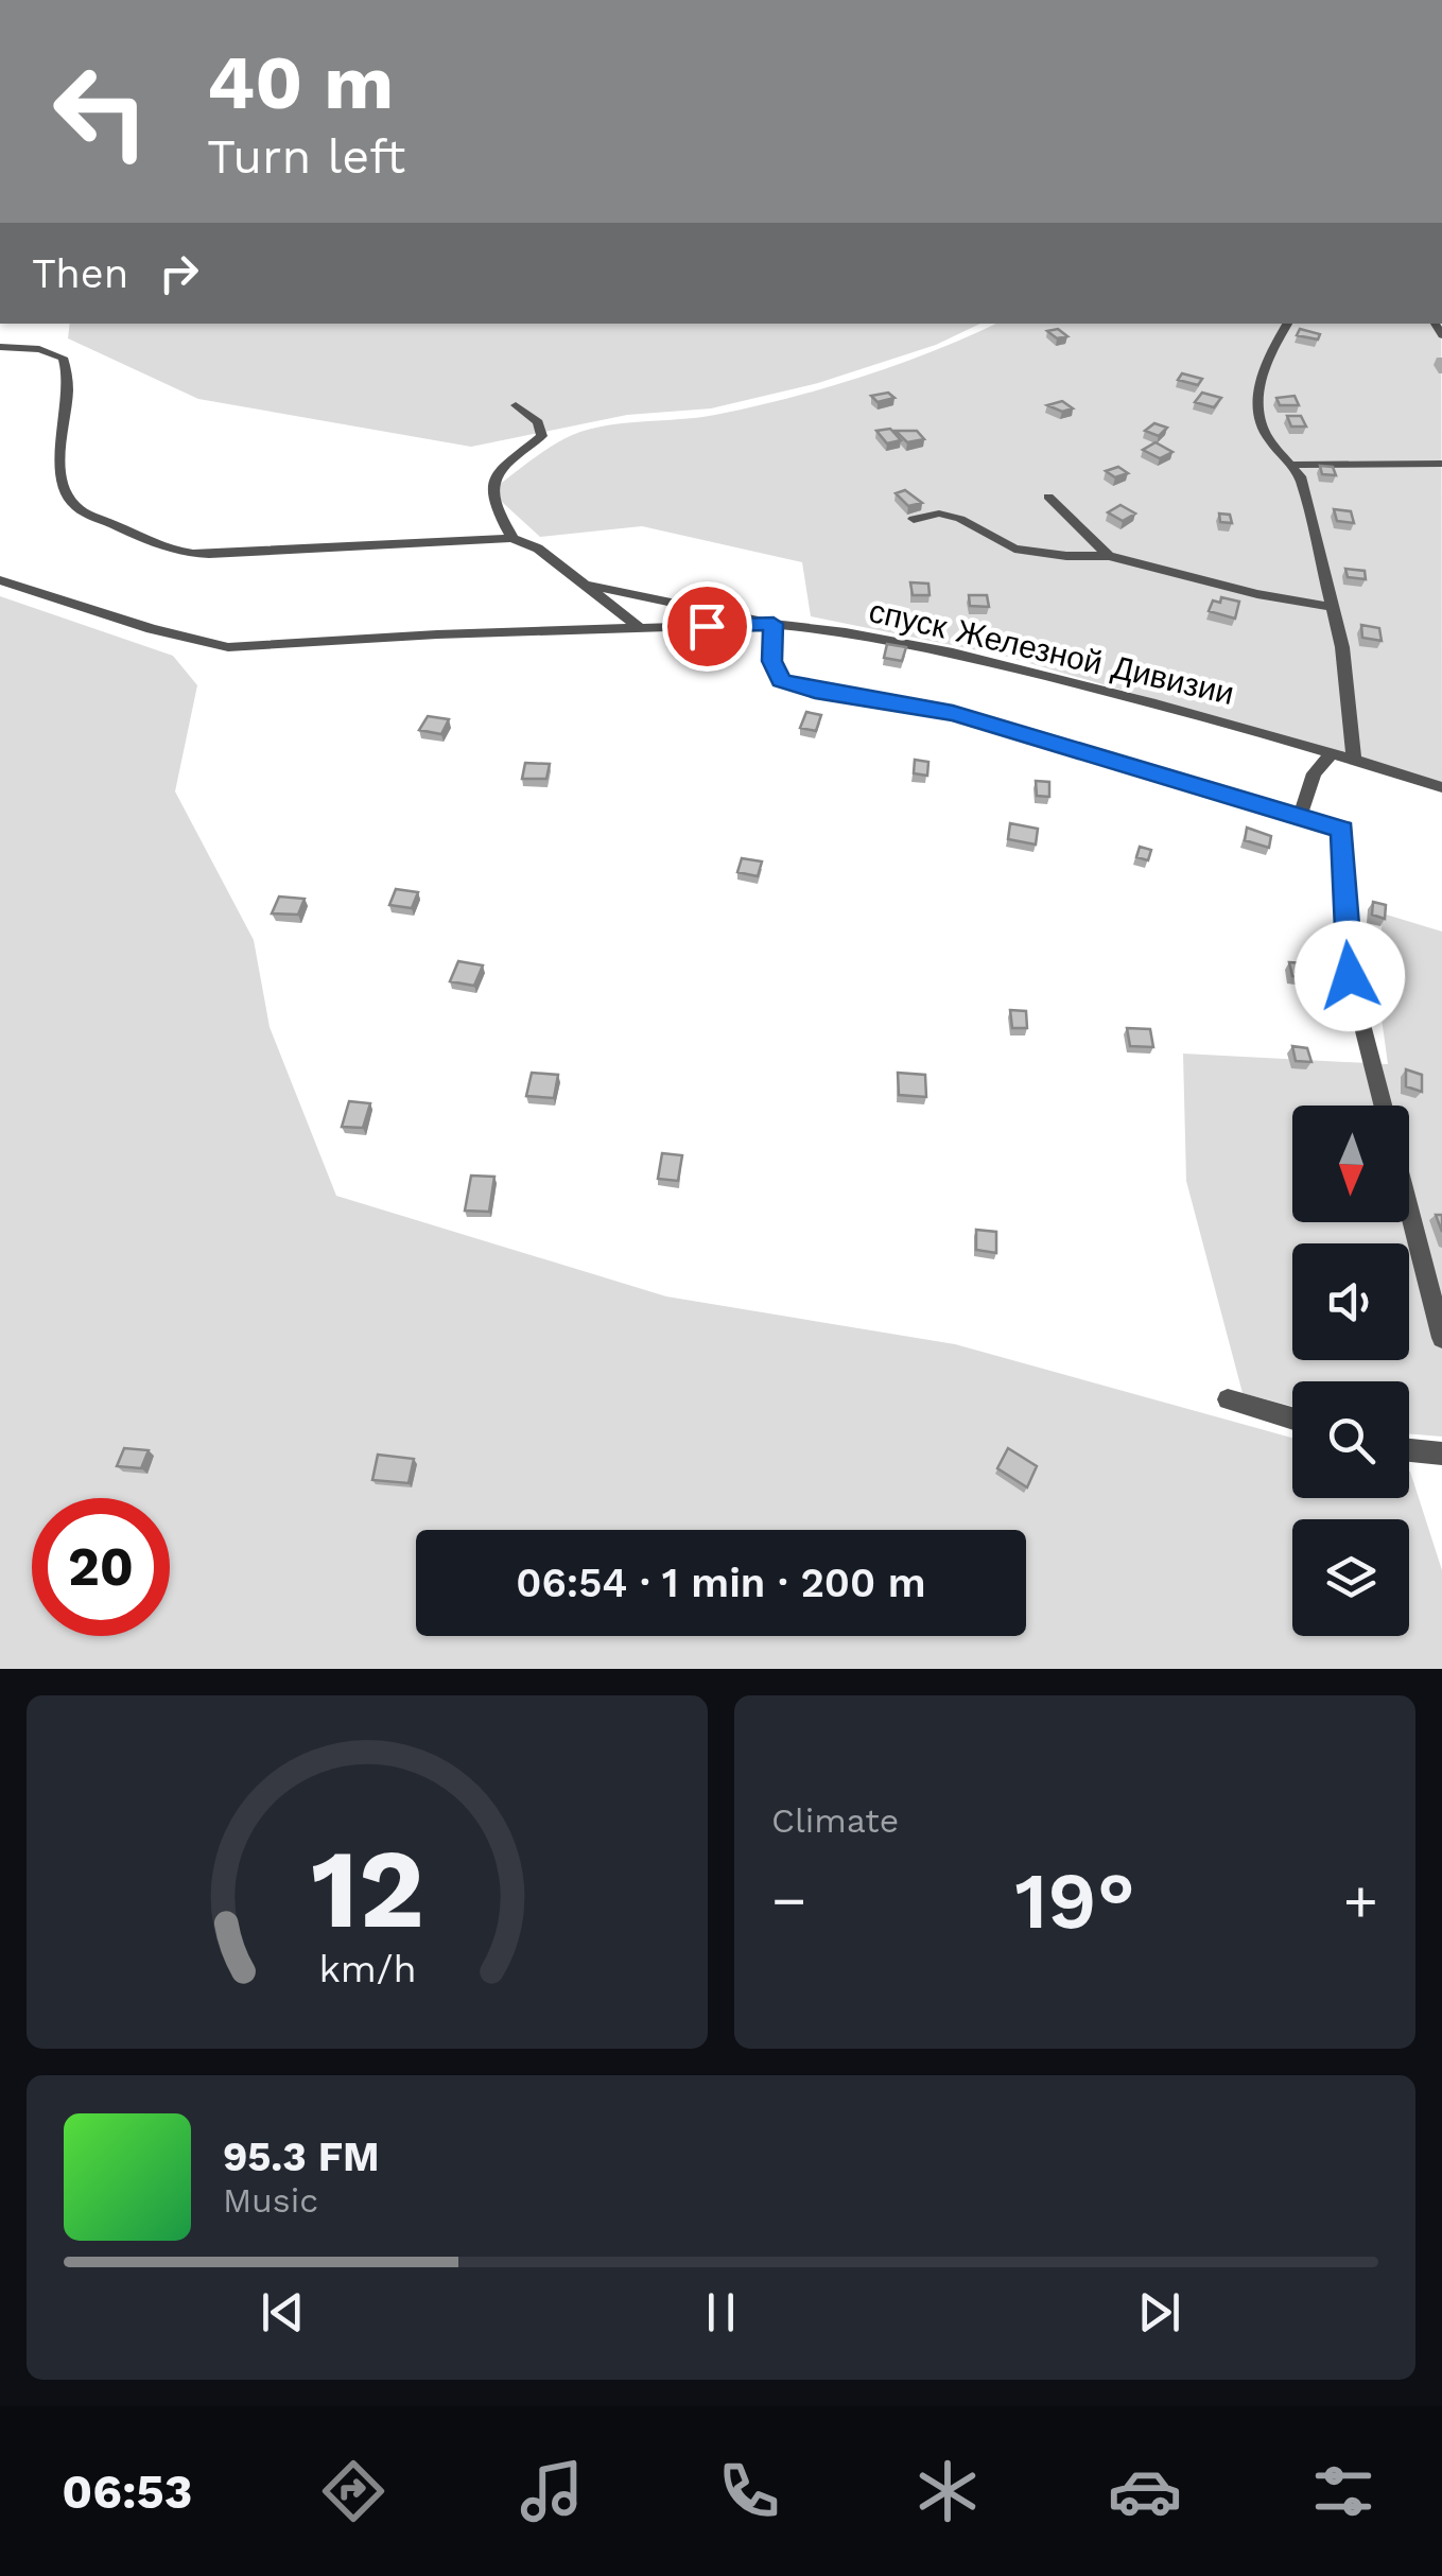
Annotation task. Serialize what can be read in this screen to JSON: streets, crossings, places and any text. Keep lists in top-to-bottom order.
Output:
{
  "streets": {
    "lane": ["спуск Железной Дивизии"]
  },
  "north": "bottom",
  "page": {
    "turn": ["40 m", "Turn left"],
    "then": "Then",
    "limit": "20",
    "trip": "06:54 · 1 min · 200 m",
    "tile": "Climate",
    "heat": ["−", "19°", "+"],
    "song": ["95.3 FM", "Music"],
    "tabs": "06:53",
    "gauge": ["12", "km/h"]
  }
}
